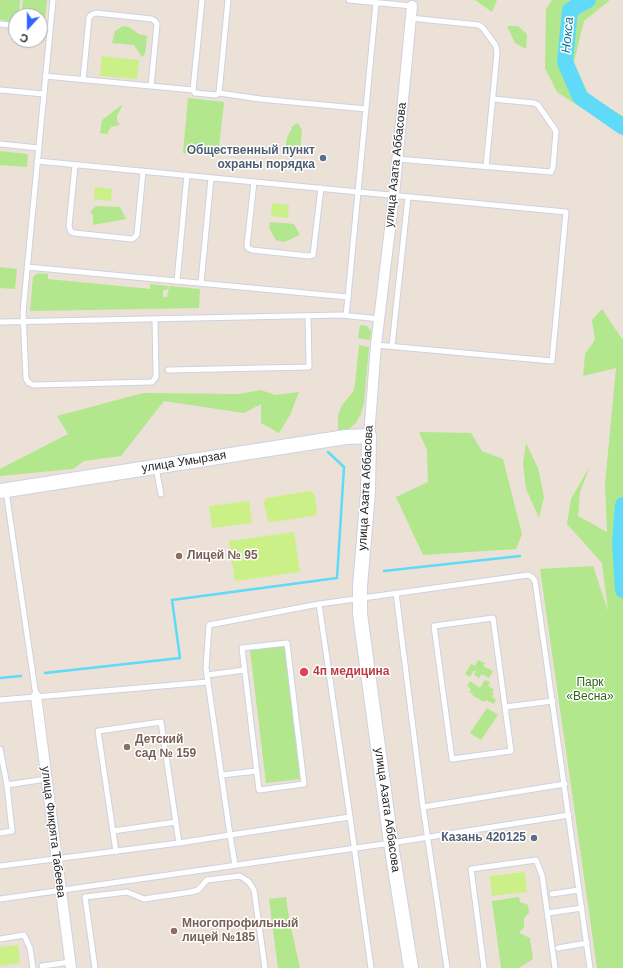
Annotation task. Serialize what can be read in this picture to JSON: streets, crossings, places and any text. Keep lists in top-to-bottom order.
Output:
{
  "streets": {
    "street": ["улица Азата Аббасова", "улица Умырзая", "улица Фикрята Табеева"]
  },
  "crossings": [
    ["улица Азата Аббасова", "улица Умырзая"]
  ],
  "water": ["Нокса"],
  "parks": ["Парк «Весна»"],
  "places": [
    "Общественный пункт охраны порядка",
    "Лицей № 95",
    "4п медицина",
    "Детский сад № 159",
    "Казань 420125",
    "Многопрофильный лицей №185"
  ],
  "north": "bottom"
}
